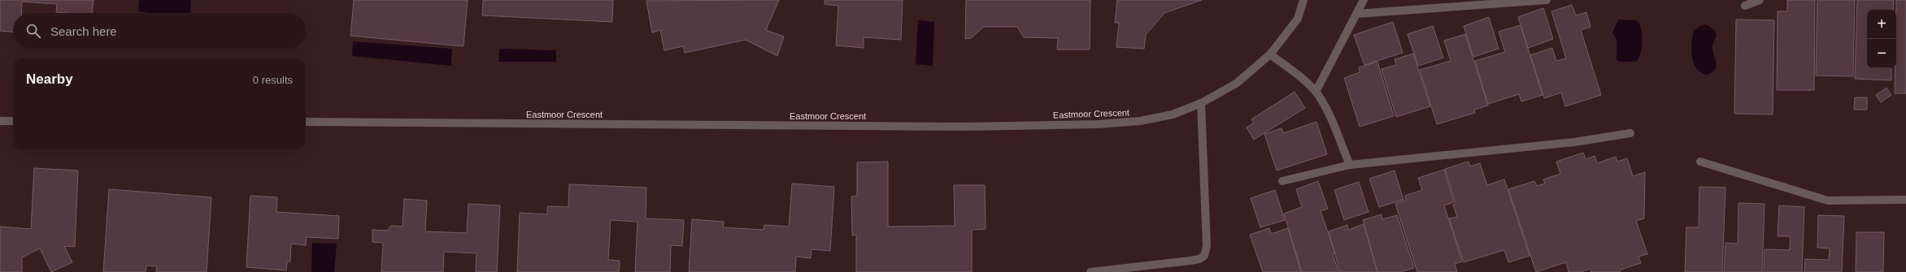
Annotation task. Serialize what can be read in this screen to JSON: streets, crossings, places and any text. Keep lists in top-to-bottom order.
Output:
{
  "streets": {
    "street": ["Eastmoor Crescent"]
  },
  "page": {
    "map_buttons": ["+", "−"],
    "search": "Search here",
    "heading": ["Nearby", "0 results"]
  }
}
